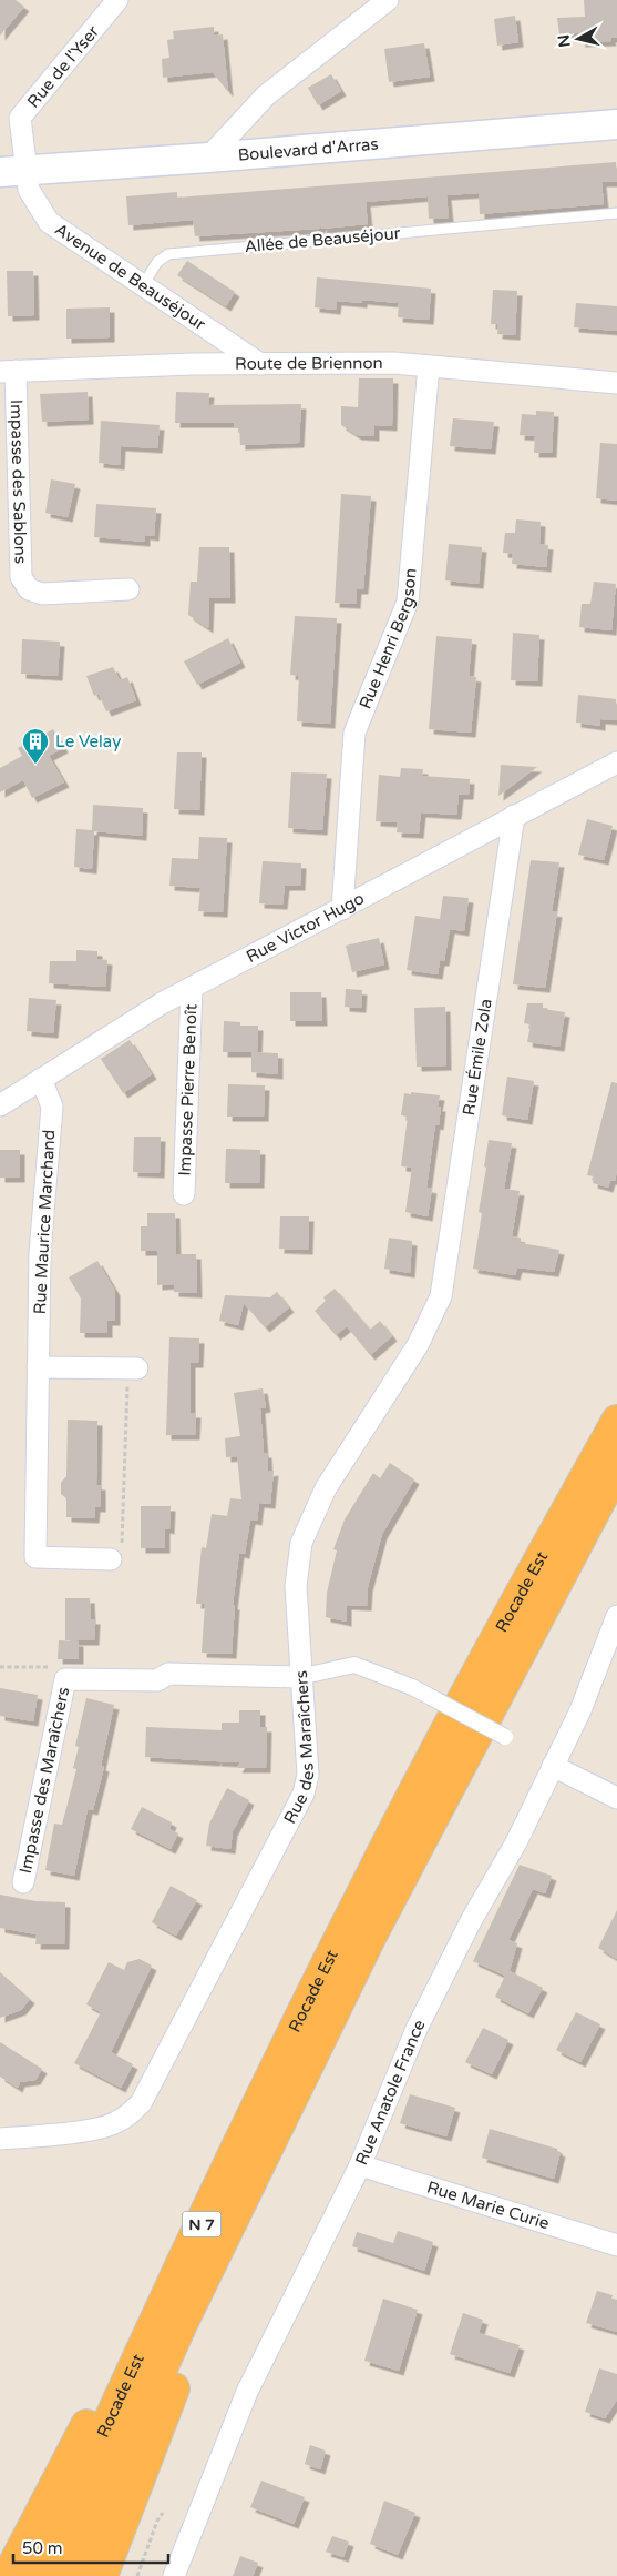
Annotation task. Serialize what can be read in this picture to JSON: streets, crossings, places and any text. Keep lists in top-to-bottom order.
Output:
{
  "streets": {
    "highway": ["Rocade Est", "N 7"],
    "main road": ["Boulevard d'Arras"],
    "street": [
      "Rue de l'Yser",
      "Avenue de Beauséjour",
      "Route de Briennon",
      "Impasse des Sablons",
      "Rue Henri Bergson",
      "Rue Victor Hugo",
      "Rue Émile Zola",
      "Impasse Pierre Benoît",
      "Rue Maurice Marchand",
      "Rue des Maraîchers",
      "Impasse des Maraîchers",
      "Rue Anatole France",
      "Rue Marie Curie"
    ],
    "lane": ["Allée de Beauséjour"]
  },
  "crossings": [
    ["Rue de l'Yser", "Boulevard d'Arras"],
    ["Rue de l'Yser", "Avenue de Beauséjour"],
    ["Boulevard d'Arras", "Avenue de Beauséjour"],
    ["Allée de Beauséjour", "Avenue de Beauséjour"],
    ["Avenue de Beauséjour", "Route de Briennon"],
    ["Route de Briennon", "Impasse des Sablons"],
    ["Route de Briennon", "Rue Henri Bergson"],
    ["Rue Henri Bergson", "Rue Victor Hugo"],
    ["Rue Victor Hugo", "Rue Émile Zola"],
    ["Rue Victor Hugo", "Impasse Pierre Benoît"],
    ["Rue Victor Hugo", "Rue Maurice Marchand"],
    ["Rue Émile Zola", "Rue des Maraîchers"],
    ["Rue des Maraîchers", "Impasse des Maraîchers"],
    ["Rue Anatole France", "Rue Marie Curie"]
  ],
  "places": {
    "building": ["Le Velay"]
  },
  "scale_bar": "50 m",
  "north": "left"
}
